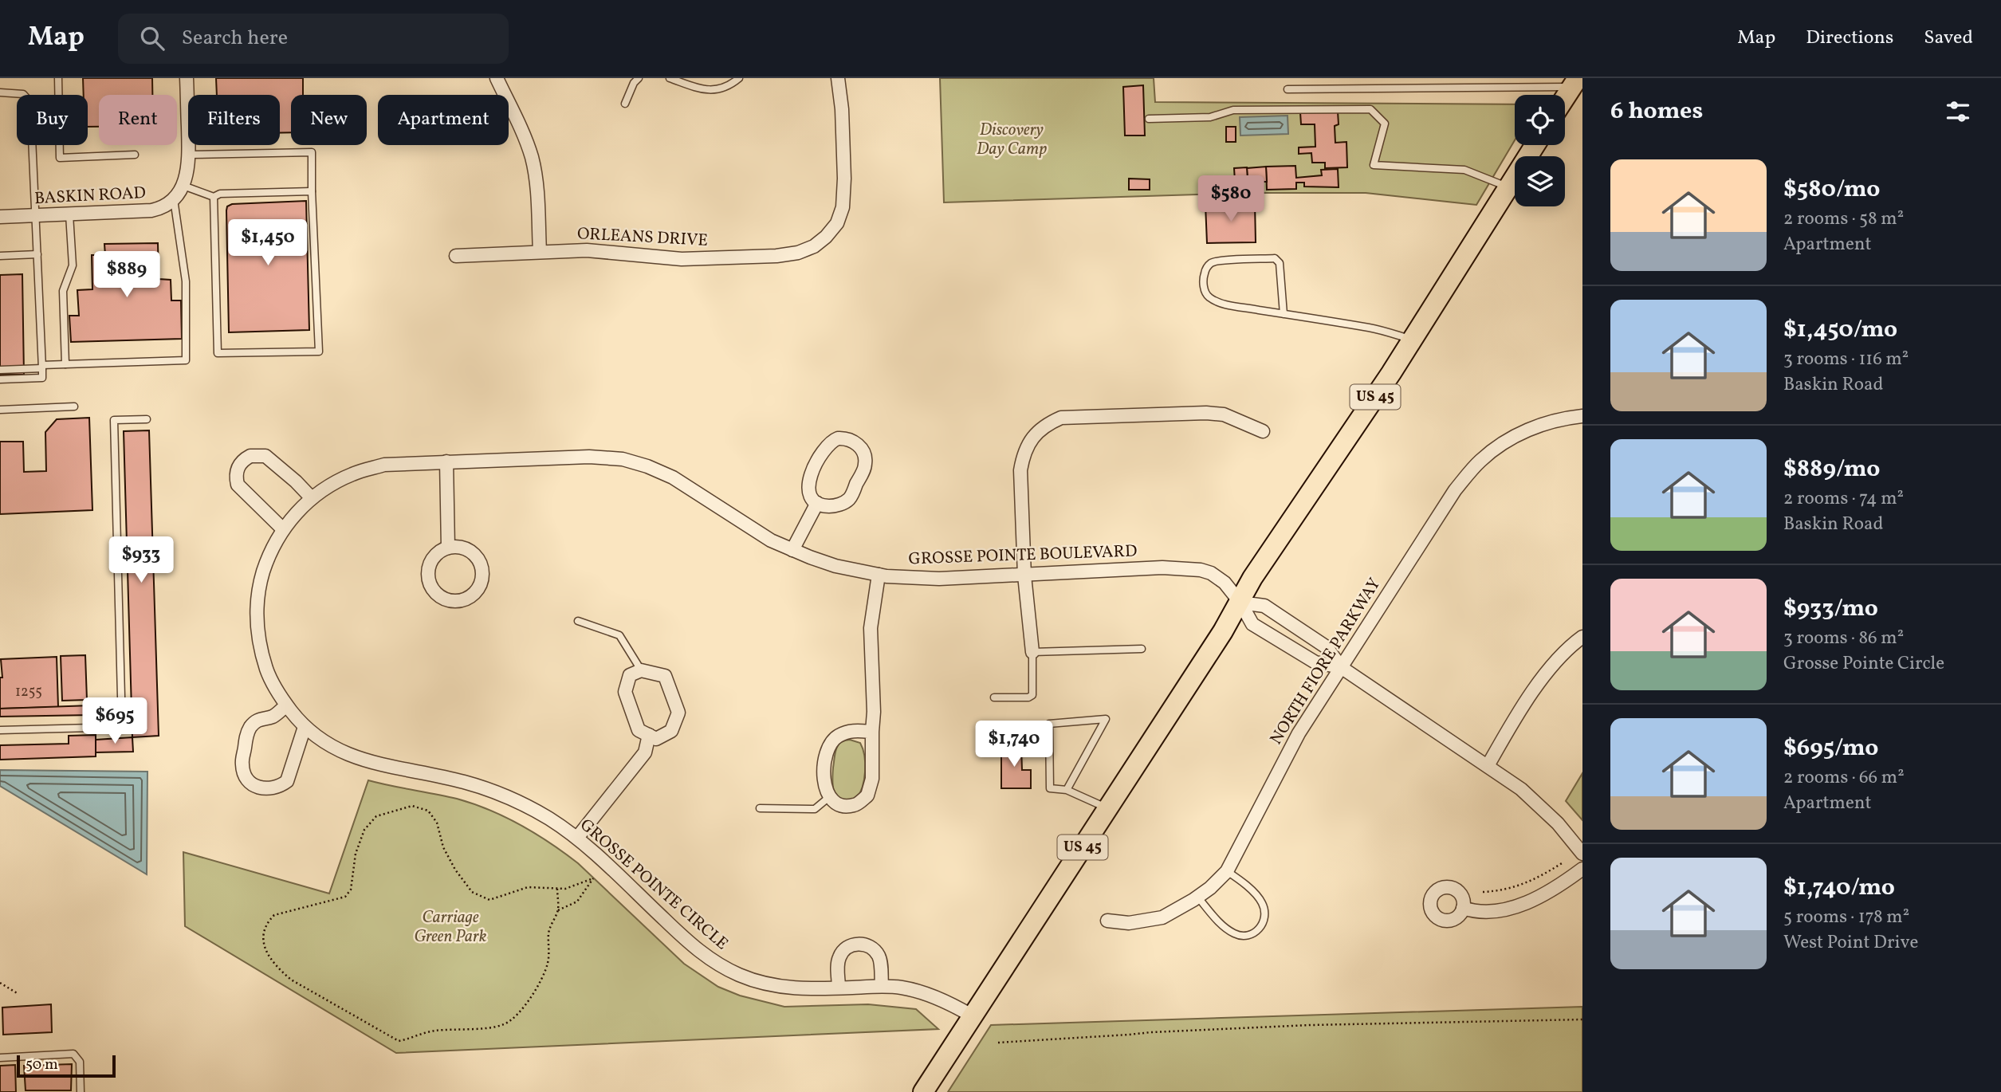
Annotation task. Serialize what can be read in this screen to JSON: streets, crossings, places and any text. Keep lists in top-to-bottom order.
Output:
{
  "streets": {
    "main road": ["US 45"],
    "street": [
      "BASKIN ROAD",
      "ORLEANS DRIVE",
      "GROSSE POINTE BOULEVARD",
      "NORTH FIORE PARKWAY",
      "GROSSE POINTE CIRCLE"
    ]
  },
  "crossings": [
    ["US 45", "GROSSE POINTE BOULEVARD"],
    ["US 45", "GROSSE POINTE CIRCLE"],
    ["GROSSE POINTE BOULEVARD", "NORTH FIORE PARKWAY"],
    ["GROSSE POINTE BOULEVARD", "GROSSE POINTE CIRCLE"]
  ],
  "parks": ["Discovery Day Camp", "Carriage Green Park"],
  "house_numbers": ["1255"],
  "scale_bar": "50 m",
  "page": {
    "header": "Map",
    "search": "Search here",
    "nav": ["Map", "Directions", "Saved"],
    "heading": "6 homes",
    "chip": [
      "Buy",
      "Rent",
      "Filters",
      "New",
      "Apartment"
    ],
    "list": [
      {
        "name": "$580/mo",
        "note": "2 rooms · 58 m² · Apartment"
      },
      {
        "name": "$1,450/mo",
        "note": "3 rooms · 116 m² · Baskin Road"
      },
      {
        "name": "$889/mo",
        "note": "2 rooms · 74 m² · Baskin Road"
      },
      {
        "name": "$933/mo",
        "note": "3 rooms · 86 m² · Grosse Pointe Circle"
      },
      {
        "name": "$695/mo",
        "note": "2 rooms · 66 m² · Apartment"
      },
      {
        "name": "$1,740/mo",
        "note": "5 rooms · 178 m² · West Point Drive"
      }
    ],
    "price": [
      "$580",
      "$1,450",
      "$889",
      "$933",
      "$695",
      "$1,740"
    ],
    "scale": "50 m"
  }
}
